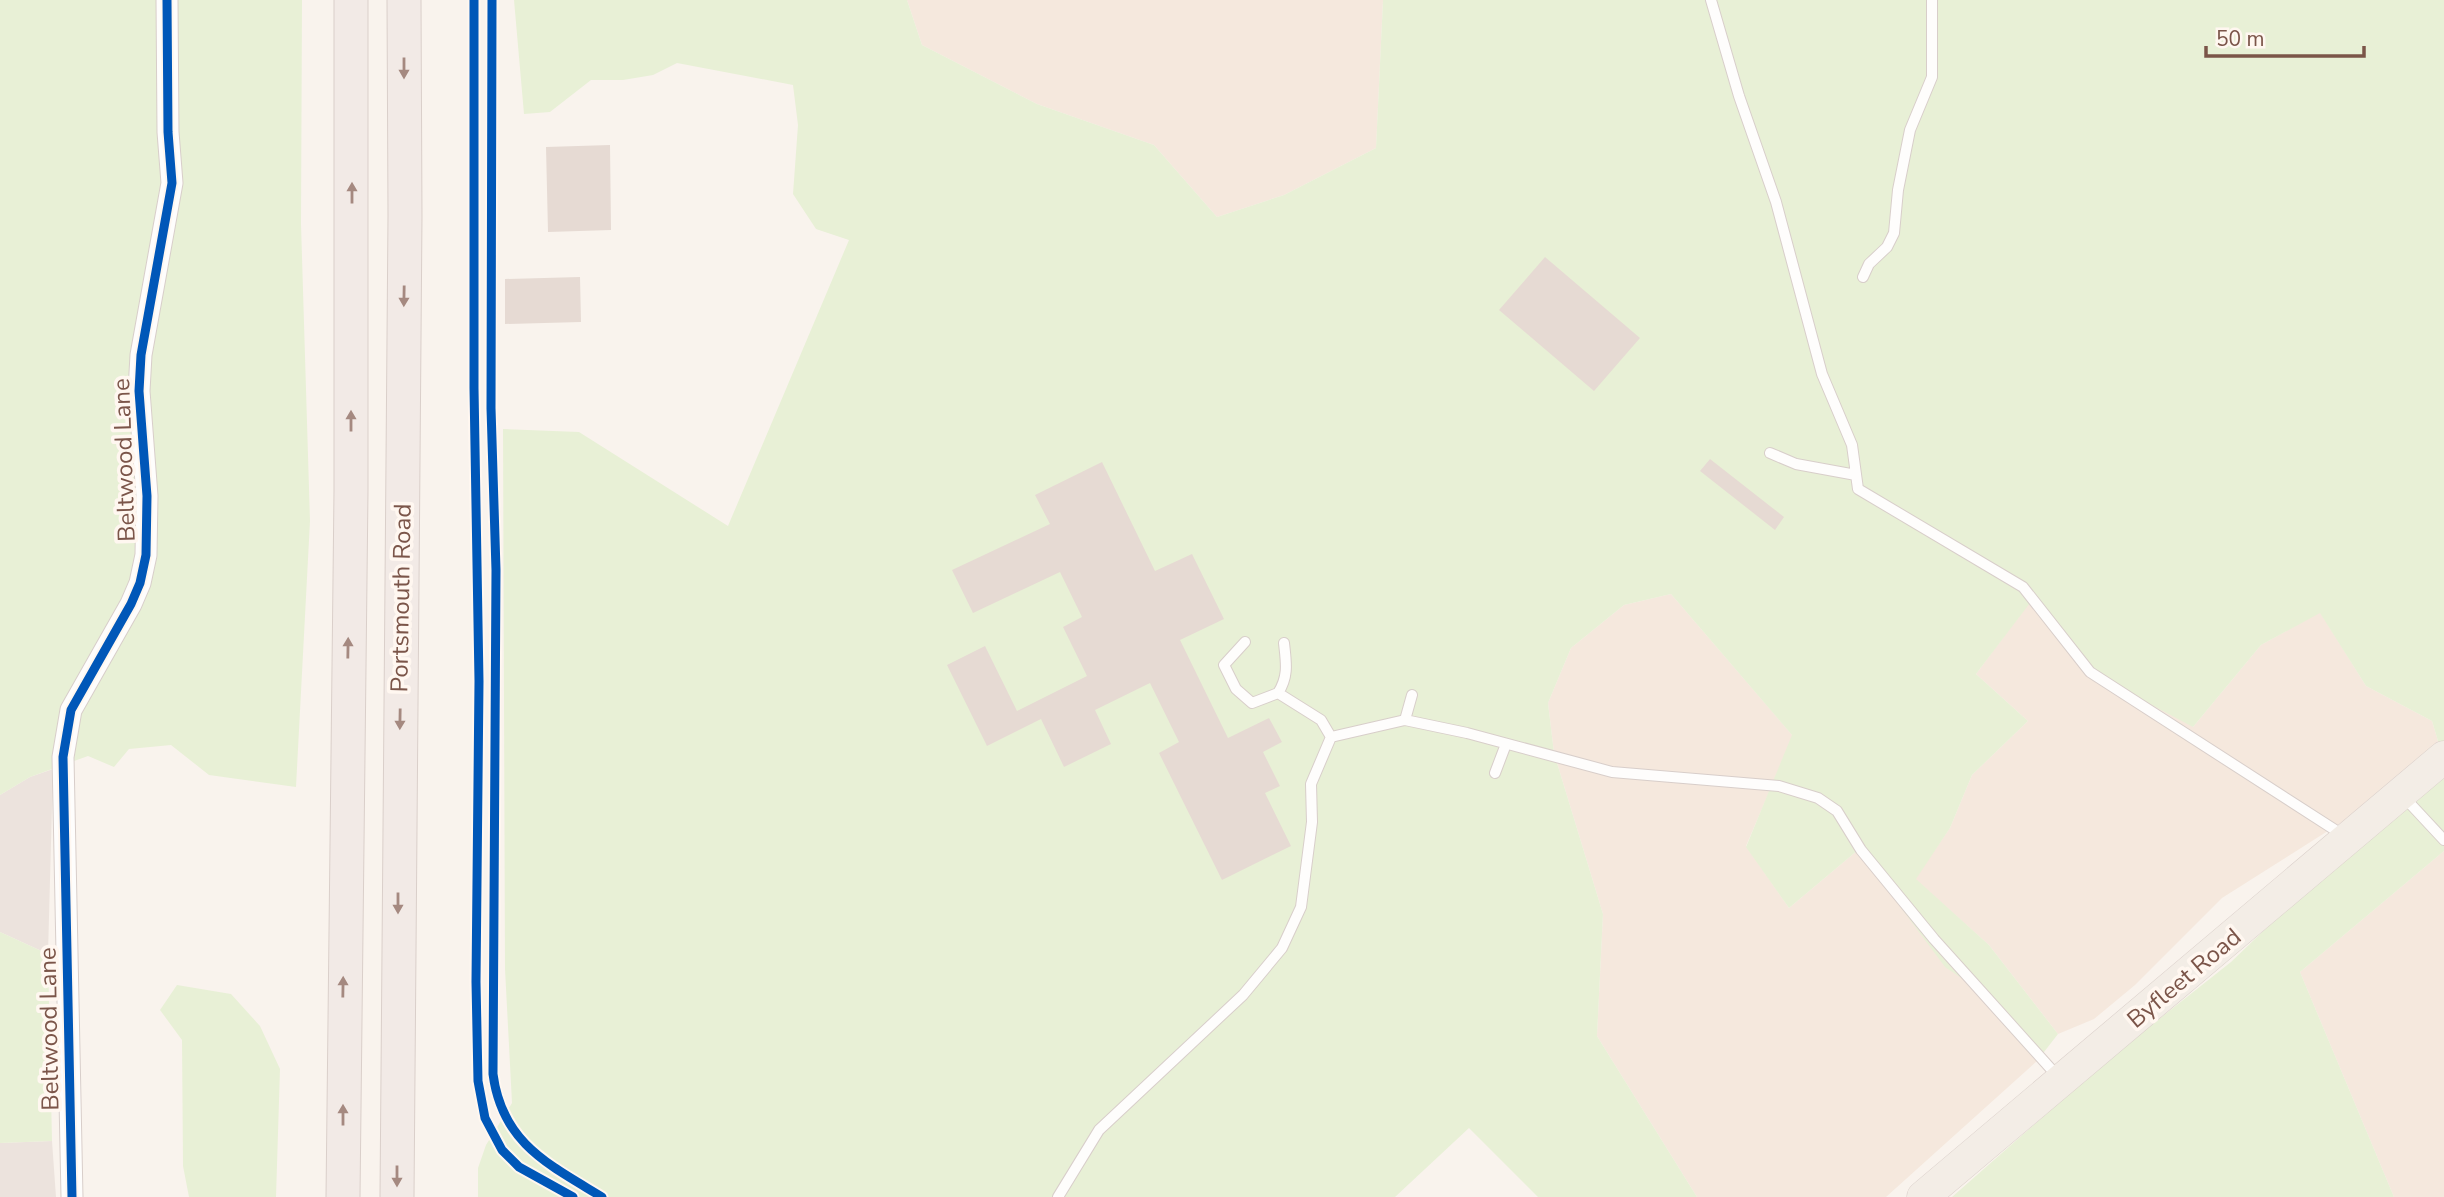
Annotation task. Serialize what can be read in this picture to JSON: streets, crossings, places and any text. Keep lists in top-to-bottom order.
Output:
{
  "streets": {
    "highway": ["Portsmouth Road"],
    "main road": ["Byfleet Road"],
    "street": ["Beltwood Lane"]
  },
  "scale_bar": "50 m"
}
